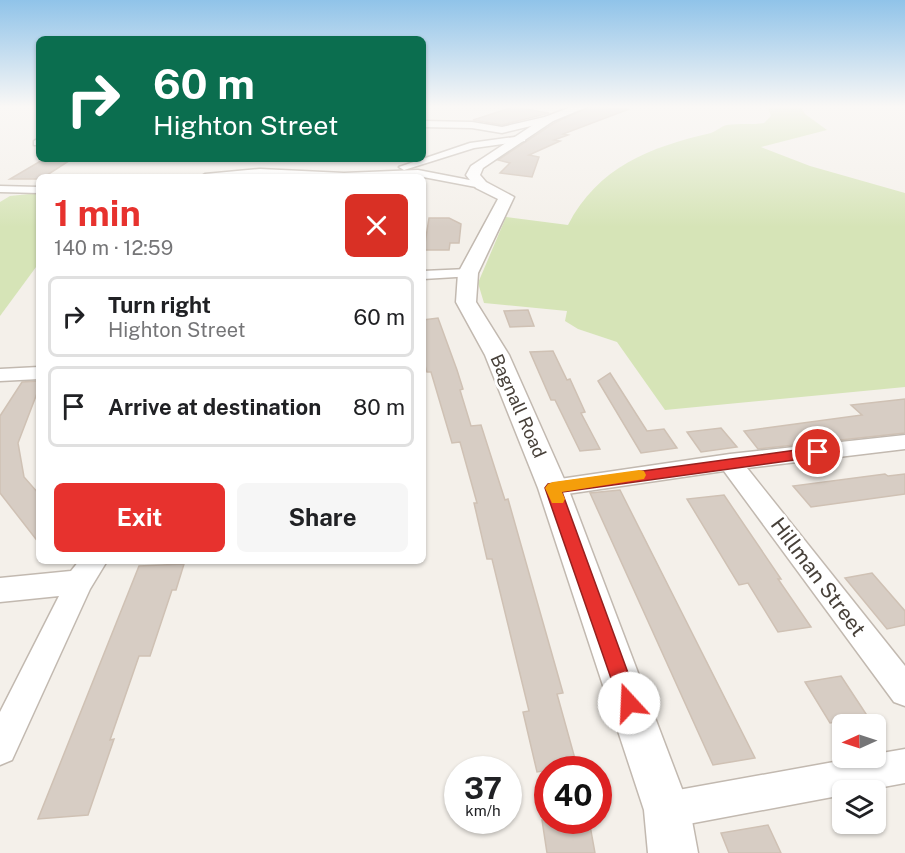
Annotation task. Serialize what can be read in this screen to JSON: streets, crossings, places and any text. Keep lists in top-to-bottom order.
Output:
{
  "streets": {
    "street": ["Bagnall Road", "Hillman Street"]
  },
  "north": "left",
  "page": {
    "turn": ["60 m", "Highton Street"],
    "heading": ["1 min", "140 m · 12:59"],
    "list": [
      {
        "name": "Turn right",
        "note": "Highton Street",
        "value": "60 m"
      },
      {
        "name": "Arrive at destination",
        "value": "80 m"
      }
    ],
    "buttons": ["Exit", "Share"],
    "speed": "37 km/h",
    "limit": "40"
  }
}
